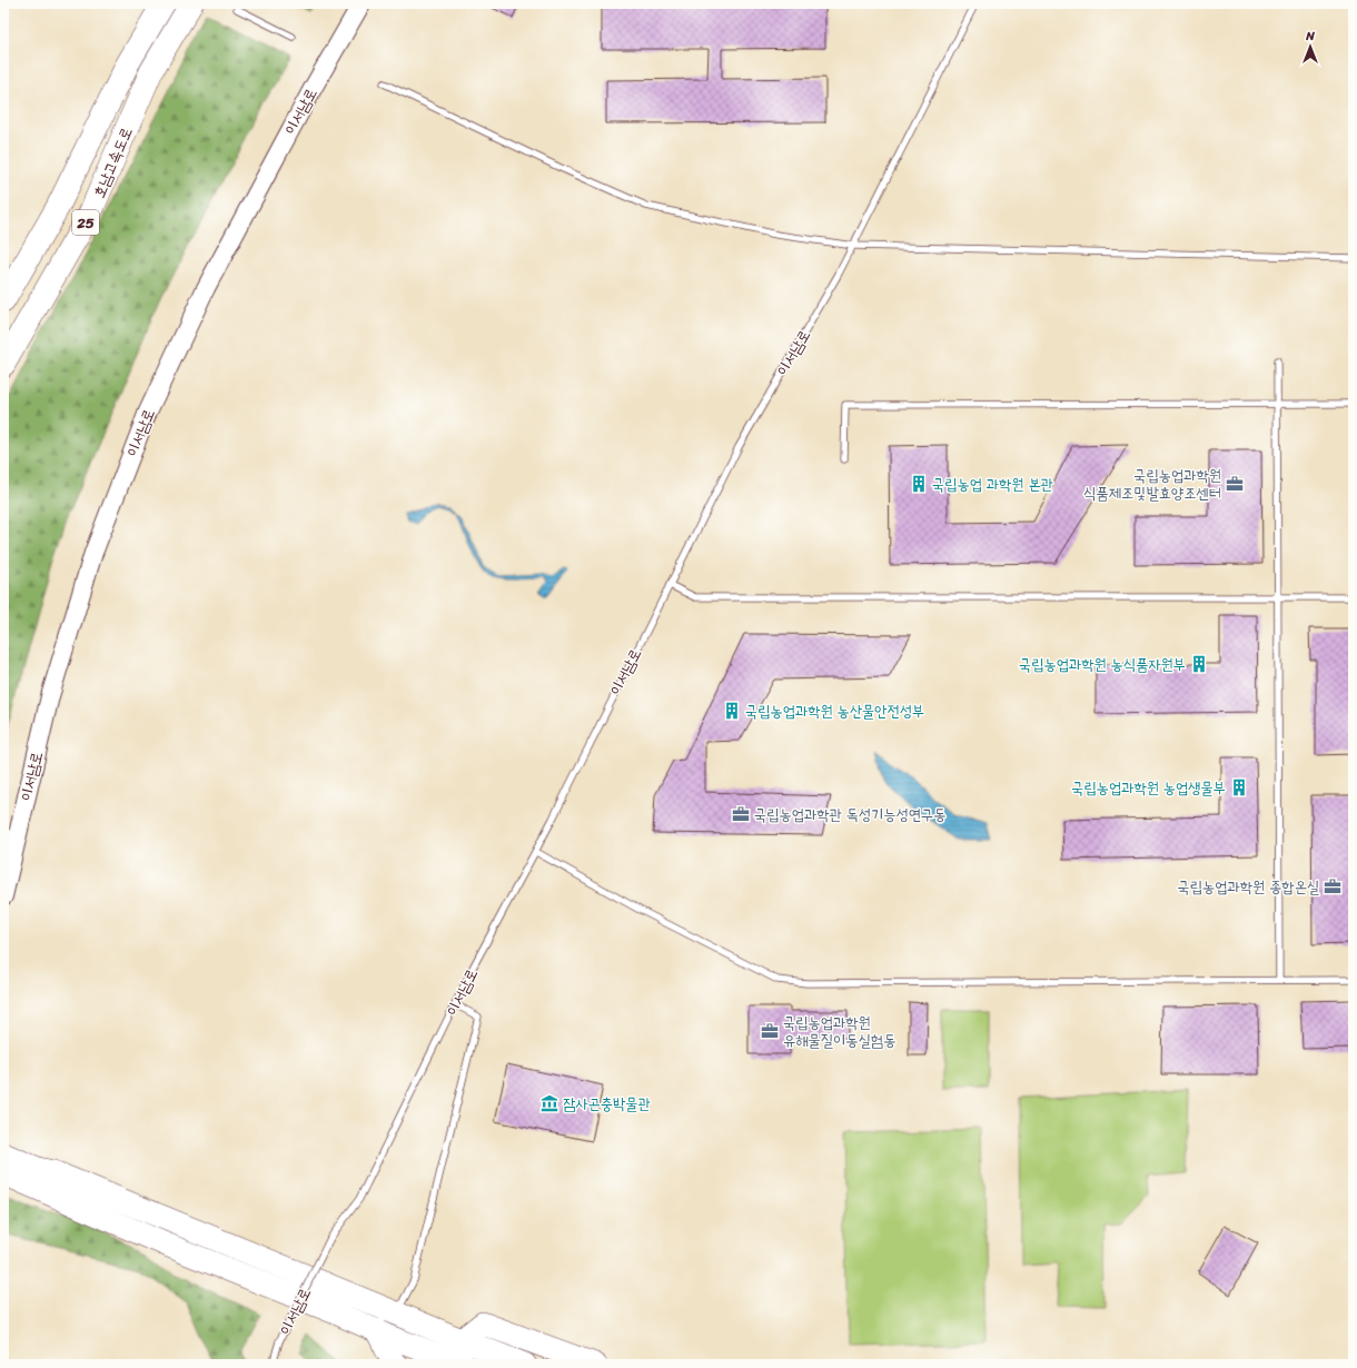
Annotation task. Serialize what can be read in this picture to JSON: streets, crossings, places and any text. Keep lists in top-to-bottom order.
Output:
{
  "streets": {
    "highway": ["호남고속도로", "25"],
    "main road": ["이서남로"]
  },
  "places": {
    "building": [
      "국립농업 과학원 본관",
      "국립농업과학원 농식품자원부",
      "국립농업과학원 농산물안전성부",
      "국립농업과학원 농업생물부"
    ],
    "office": [
      "국립농업과학원 식품제조및발효양조센터",
      "국립농업과학관 독성기능성연구동",
      "국립농업과학원 종합온실",
      "국립농업과학원 유해물질이동실험동"
    ],
    "museum": ["잠사곤충박물관"]
  },
  "north": "top"
}
